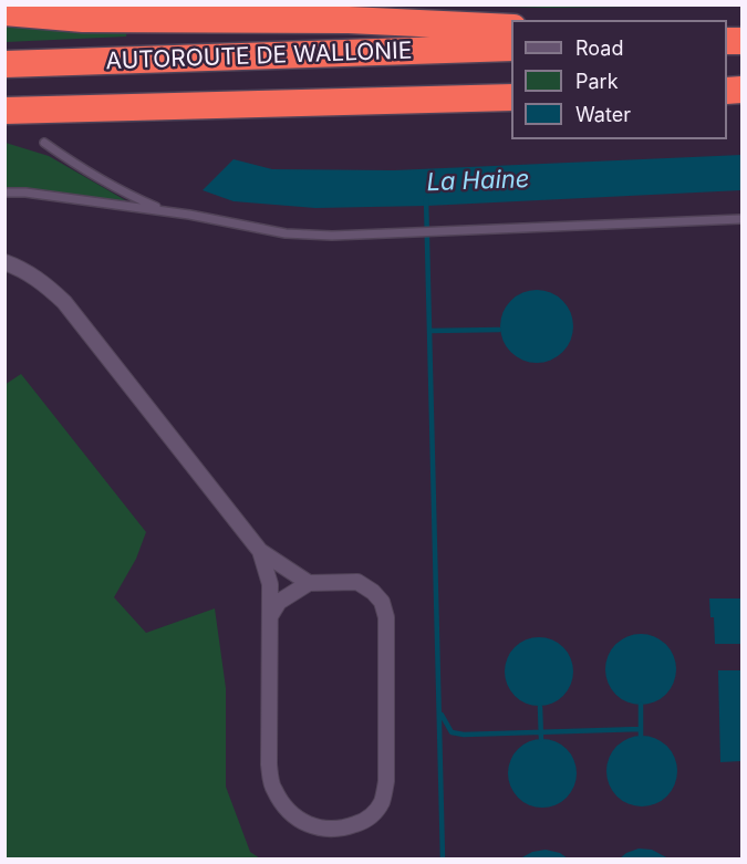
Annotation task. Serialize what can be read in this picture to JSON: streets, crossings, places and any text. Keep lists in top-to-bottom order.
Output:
{
  "streets": {
    "highway": ["AUTOROUTE DE WALLONIE"]
  },
  "water": ["La Haine"],
  "legend": ["Road", "Park", "Water"]
}
